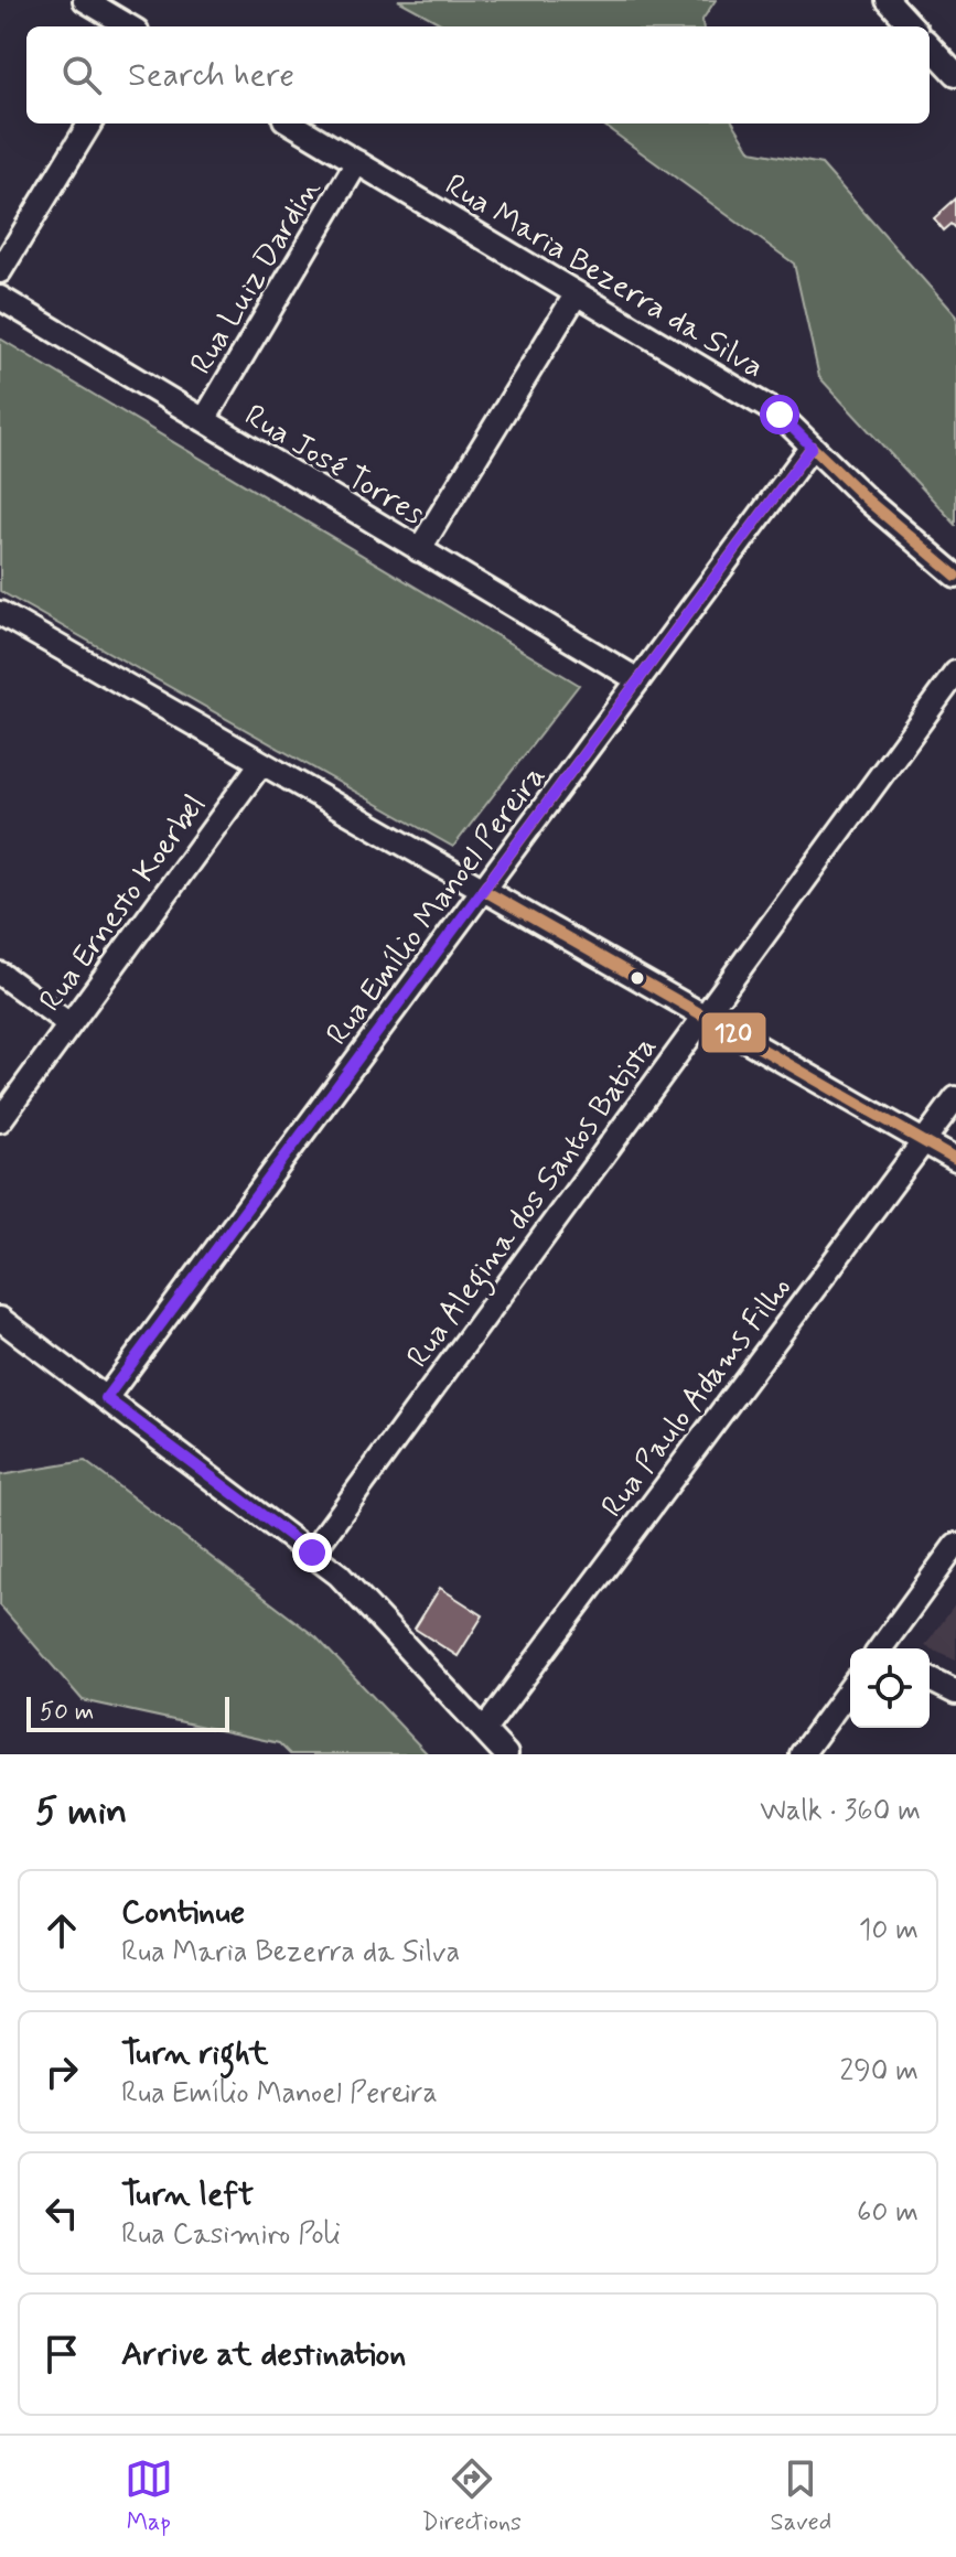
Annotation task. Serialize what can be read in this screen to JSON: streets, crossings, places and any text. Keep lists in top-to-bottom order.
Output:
{
  "streets": {
    "street": [
      "Rua Maria Bezerra da Silva",
      "Rua Luiz Dardin",
      "Rua José Torres",
      "Rua Ernesto Koerbel",
      "Rua Emílio Manoel Pereira",
      "Rua Alegina dos Santos Batista",
      "Rua Paulo Adams Filho"
    ]
  },
  "crossings": [
    ["Rua Maria Bezerra da Silva", "Rua Luiz Dardin"],
    ["Rua Maria Bezerra da Silva", "Rua Emílio Manoel Pereira"],
    ["Rua Luiz Dardin", "Rua José Torres"],
    ["Rua José Torres", "Rua Emílio Manoel Pereira"]
  ],
  "lines": ["transit line 120"],
  "scale_bar": "50 m",
  "page": {
    "search": "Search here",
    "scale": "50 m",
    "heading": ["5 min", "Walk · 360 m"],
    "list": [
      ["Continue", "Rua Maria Bezerra da Silva", "10 m"],
      ["Turn right", "Rua Emílio Manoel Pereira", "290 m"],
      ["Turn left", "Rua Casimiro Poli", "60 m"],
      "Arrive at destination"
    ],
    "nav": ["Map", "Directions", "Saved"]
  }
}
